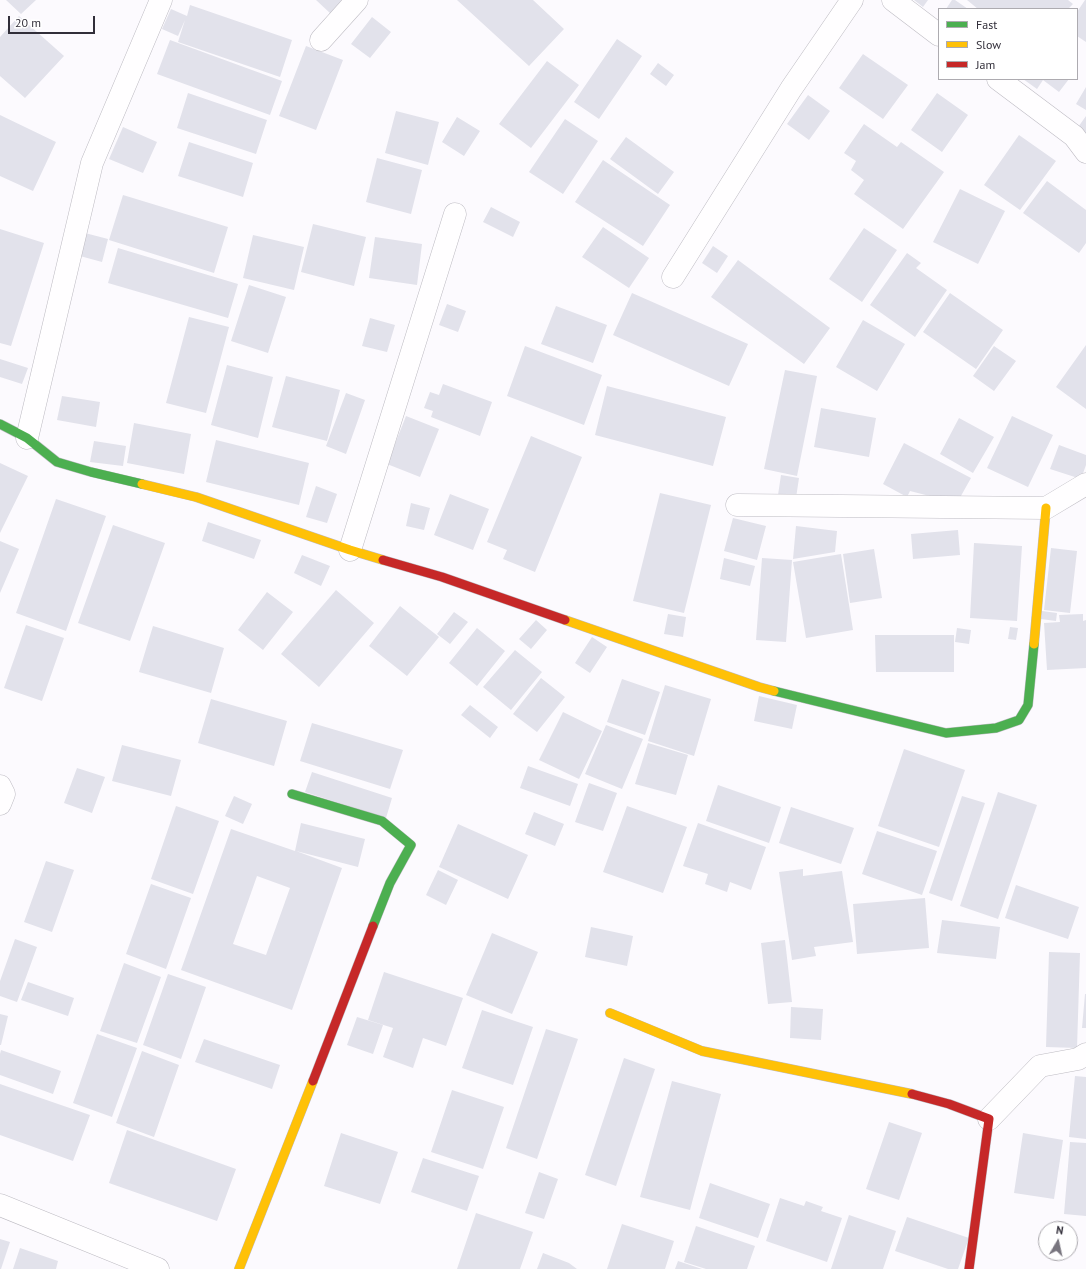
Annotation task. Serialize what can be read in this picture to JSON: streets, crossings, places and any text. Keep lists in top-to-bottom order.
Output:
{
  "legend": ["Fast", "Slow", "Jam"],
  "scale_bar": "20 m",
  "north": "top"
}
